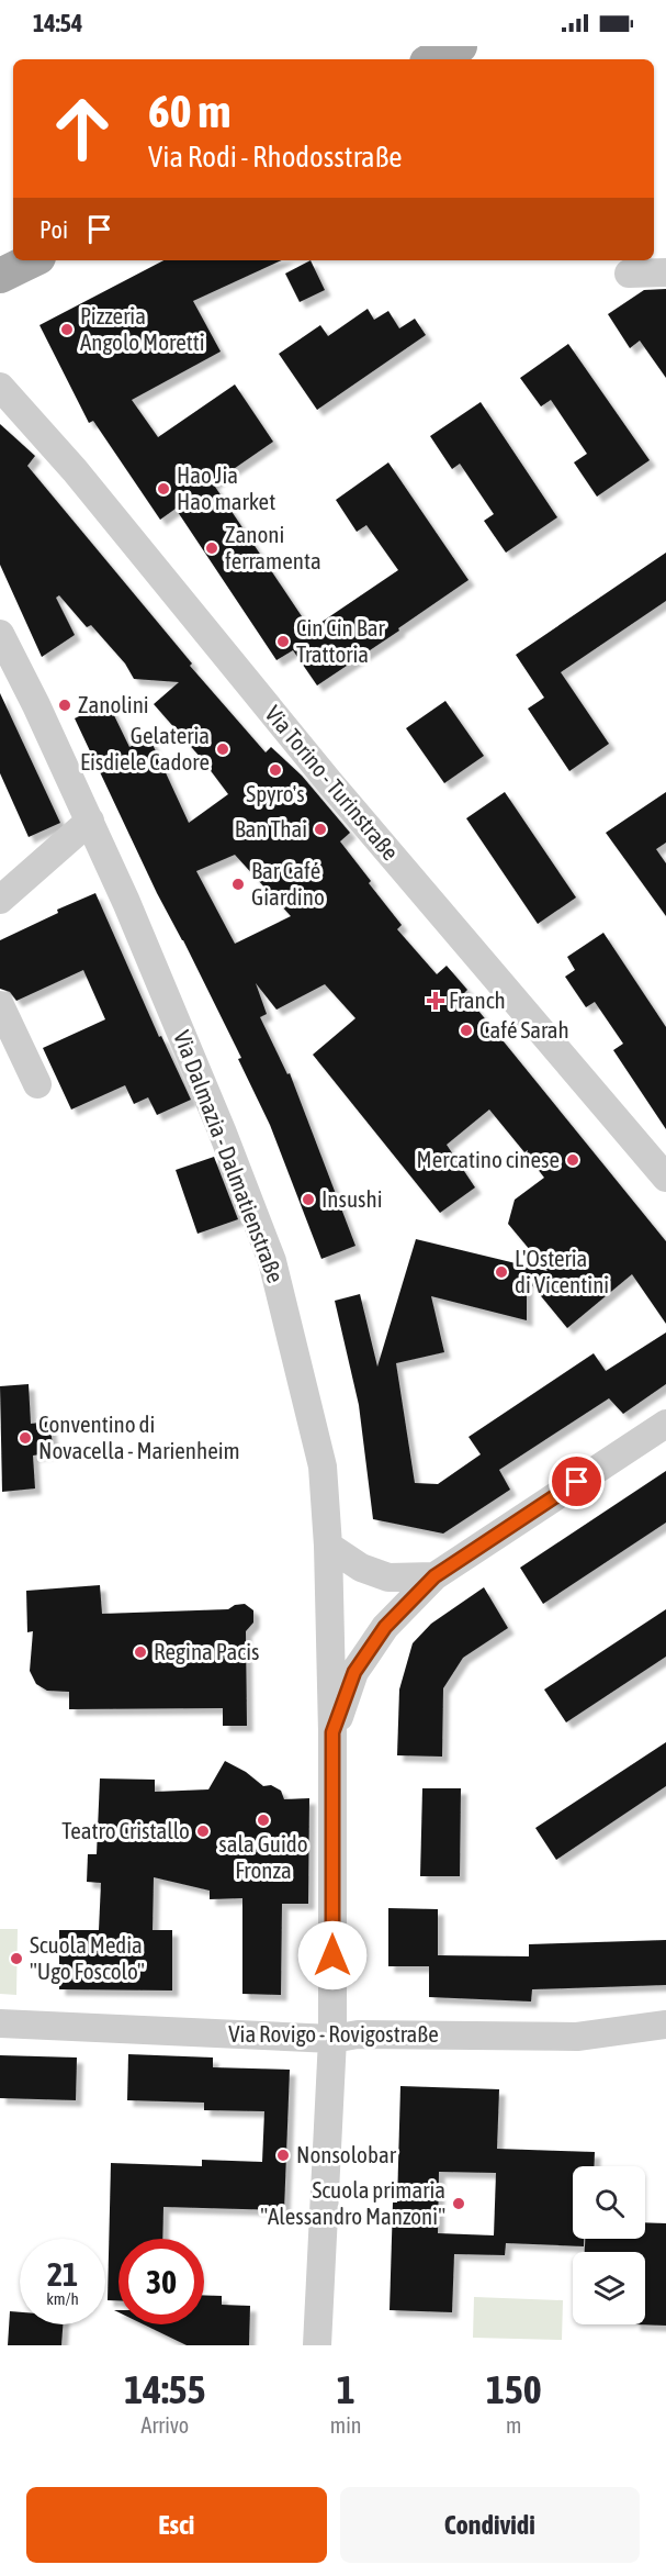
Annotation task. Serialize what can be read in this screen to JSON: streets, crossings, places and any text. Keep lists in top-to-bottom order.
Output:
{
  "streets": {
    "street": ["Via Torino - Turinstraße", "Via Dalmazia - Dalmatienstraße", "Via Rovigo - Rovigostraße"]
  },
  "crossings": [
    ["Via Dalmazia - Dalmatienstraße", "Via Rovigo - Rovigostraße"]
  ],
  "places": {
    "other": [
      "Pizzeria Angolo Moretti",
      "Hao Jia Hao market",
      "Zanoni ferramenta",
      "Cin Cin Bar Trattoria",
      "Zanolini",
      "Gelateria Eisdiele Cadore",
      "Spyro's",
      "Ban Thai",
      "Bar Café Giardino",
      "Café Sarah",
      "Mercatino cinese",
      "Insushi",
      "L'Osteria di Vicentini",
      "Conventino di Novacella - Marienheim",
      "Regina Pacis",
      "sala Guido Fronza",
      "Teatro Cristallo",
      "Scuola Media \"Ugo Foscolo\"",
      "Nonsolobar",
      "Scuola primaria \"Alessandro Manzoni\""
    ],
    "health": ["Franch"]
  },
  "page": {
    "status": "14:54",
    "turn": ["60 m", "Via Rodi - Rhodosstraße"],
    "then": "Poi",
    "speed": "21 km/h",
    "limit": "30",
    "eta": [
      "14:55",
      "Arrivo",
      "1",
      "min",
      "150",
      "m"
    ],
    "buttons": ["Esci", "Condividi"]
  }
}
